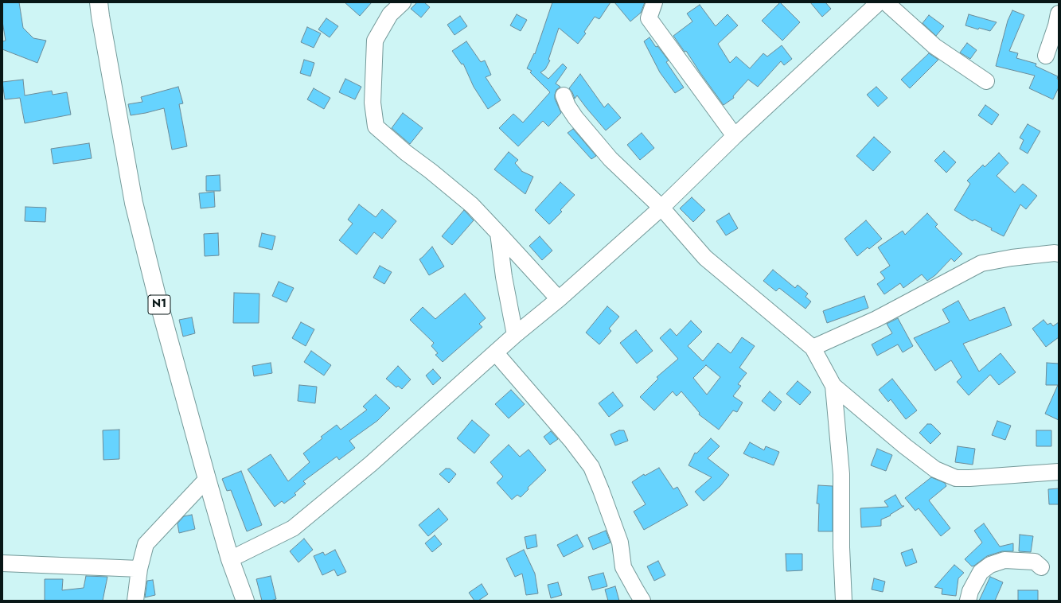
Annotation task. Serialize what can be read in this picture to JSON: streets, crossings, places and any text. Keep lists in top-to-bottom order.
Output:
{
  "streets": {
    "highway": ["N1"]
  }
}
